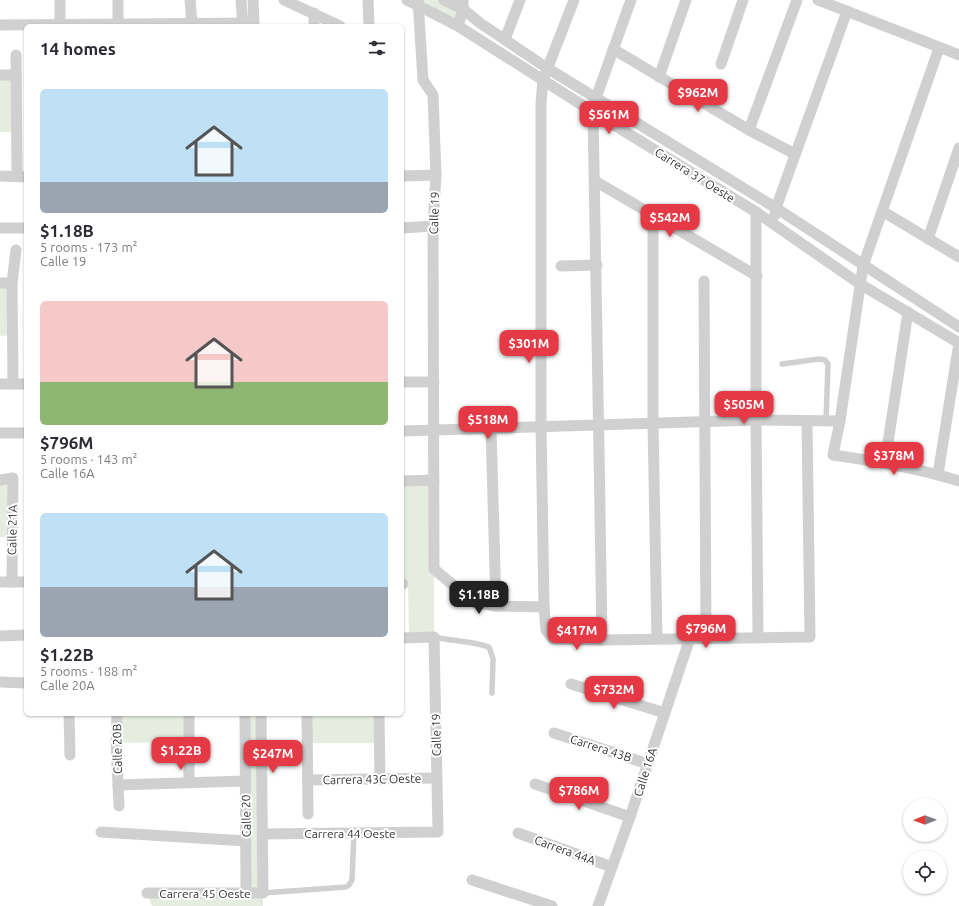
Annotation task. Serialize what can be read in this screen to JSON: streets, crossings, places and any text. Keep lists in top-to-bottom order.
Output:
{
  "streets": {
    "street": [
      "Carrera 37 Oeste",
      "Calle 19",
      "Calle 21A",
      "Carrera 43B",
      "Calle 20B",
      "Calle 16A",
      "Carrera 43C Oeste",
      "Calle 20",
      "Carrera 44 Oeste",
      "Carrera 44A",
      "Carrera 45 Oeste"
    ]
  },
  "crossings": [
    ["Carrera 37 Oeste", "Calle 19"],
    ["Calle 19", "Carrera 43C Oeste"],
    ["Calle 19", "Carrera 44 Oeste"],
    ["Carrera 43B", "Calle 16A"],
    ["Calle 16A", "Carrera 44A"],
    ["Calle 20", "Carrera 44 Oeste"],
    ["Calle 20", "Carrera 45 Oeste"]
  ],
  "north": "left",
  "page": {
    "heading": "14 homes",
    "list": [
      {
        "name": "$1.18B",
        "note": "5 rooms · 173 m² · Calle 19"
      },
      {
        "name": "$796M",
        "note": "5 rooms · 143 m² · Calle 16A"
      },
      {
        "name": "$1.22B",
        "note": "5 rooms · 188 m² · Calle 20A"
      }
    ],
    "price": [
      "$962M",
      "$561M",
      "$542M",
      "$301M",
      "$505M",
      "$518M",
      "$378M",
      "$1.18B",
      "$796M",
      "$417M",
      "$732M",
      "$1.22B",
      "$247M",
      "$786M"
    ]
  }
}
